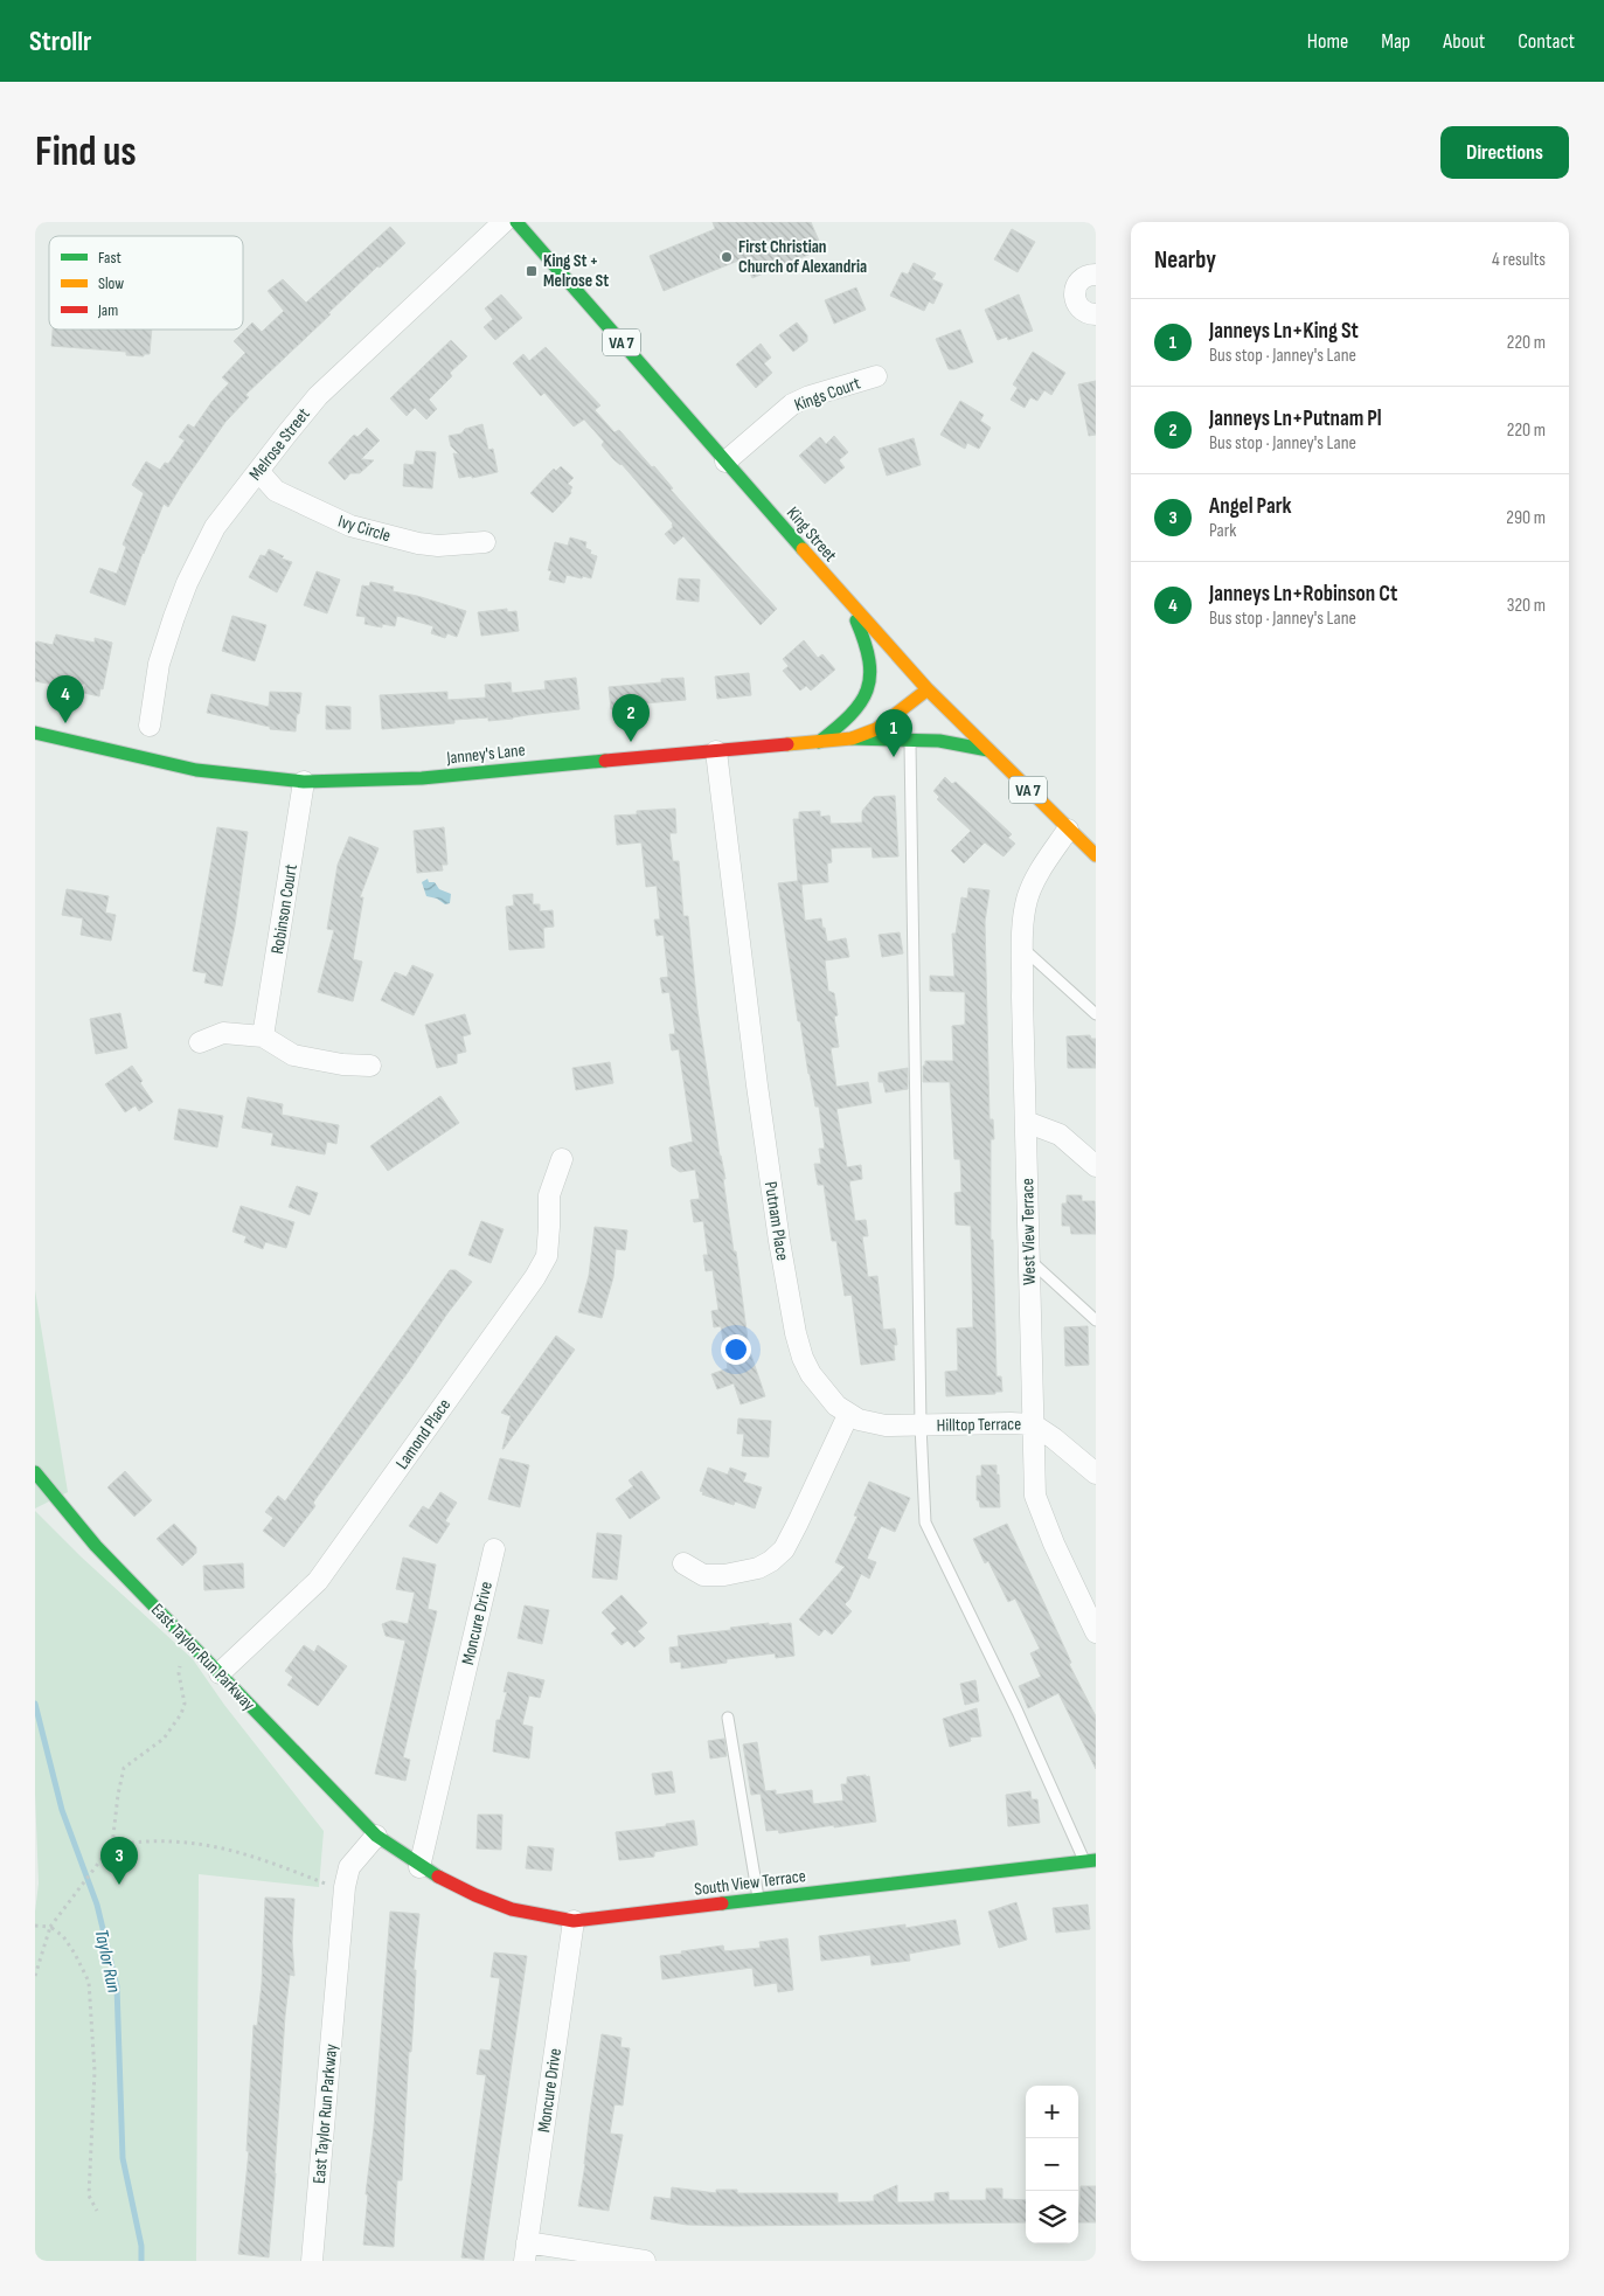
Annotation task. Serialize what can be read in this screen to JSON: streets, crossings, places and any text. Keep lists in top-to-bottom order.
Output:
{
  "streets": {
    "main road": [
      "VA 7",
      "King Street",
      "Janney's Lane",
      "East Taylor Run Parkway",
      "South View Terrace"
    ],
    "street": [
      "Kings Court",
      "Melrose Street",
      "Ivy Circle",
      "Robinson Court",
      "Putnam Place",
      "West View Terrace",
      "Hilltop Terrace",
      "Lamond Place",
      "Moncure Drive"
    ]
  },
  "crossings": [
    ["Kings Court", "King Street"],
    ["Melrose Street", "Ivy Circle"],
    ["King Street", "Janney's Lane"],
    ["King Street", "West View Terrace"],
    ["Janney's Lane", "Robinson Court"],
    ["Janney's Lane", "Putnam Place"],
    ["Putnam Place", "Hilltop Terrace"],
    ["West View Terrace", "Hilltop Terrace"],
    ["Lamond Place", "East Taylor Run Parkway"],
    ["Moncure Drive", "East Taylor Run Parkway"],
    ["Moncure Drive", "South View Terrace"],
    ["East Taylor Run Parkway", "South View Terrace"]
  ],
  "water": ["Taylor Run"],
  "places": {
    "other": ["First Christian Church of Alexandria"],
    "transit": ["King St + Melrose St"]
  },
  "legend": ["Fast", "Slow", "Jam"],
  "page": {
    "header": "Strollr",
    "nav": [
      "Home",
      "Map",
      "About",
      "Contact"
    ],
    "buttons": "Directions",
    "title": "Find us",
    "heading": ["Nearby", "4 results"],
    "list": [
      {
        "mark": "1",
        "name": "Janneys Ln+King St",
        "note": "Bus stop · Janney's Lane",
        "value": "220 m"
      },
      {
        "mark": "2",
        "name": "Janneys Ln+Putnam Pl",
        "note": "Bus stop · Janney's Lane",
        "value": "220 m"
      },
      {
        "mark": "3",
        "name": "Angel Park",
        "note": "Park",
        "value": "290 m"
      },
      {
        "mark": "4",
        "name": "Janneys Ln+Robinson Ct",
        "note": "Bus stop · Janney's Lane",
        "value": "320 m"
      }
    ],
    "pins": [
      "4",
      "2",
      "1",
      "3"
    ],
    "map_buttons": ["+", "−"]
  }
}
